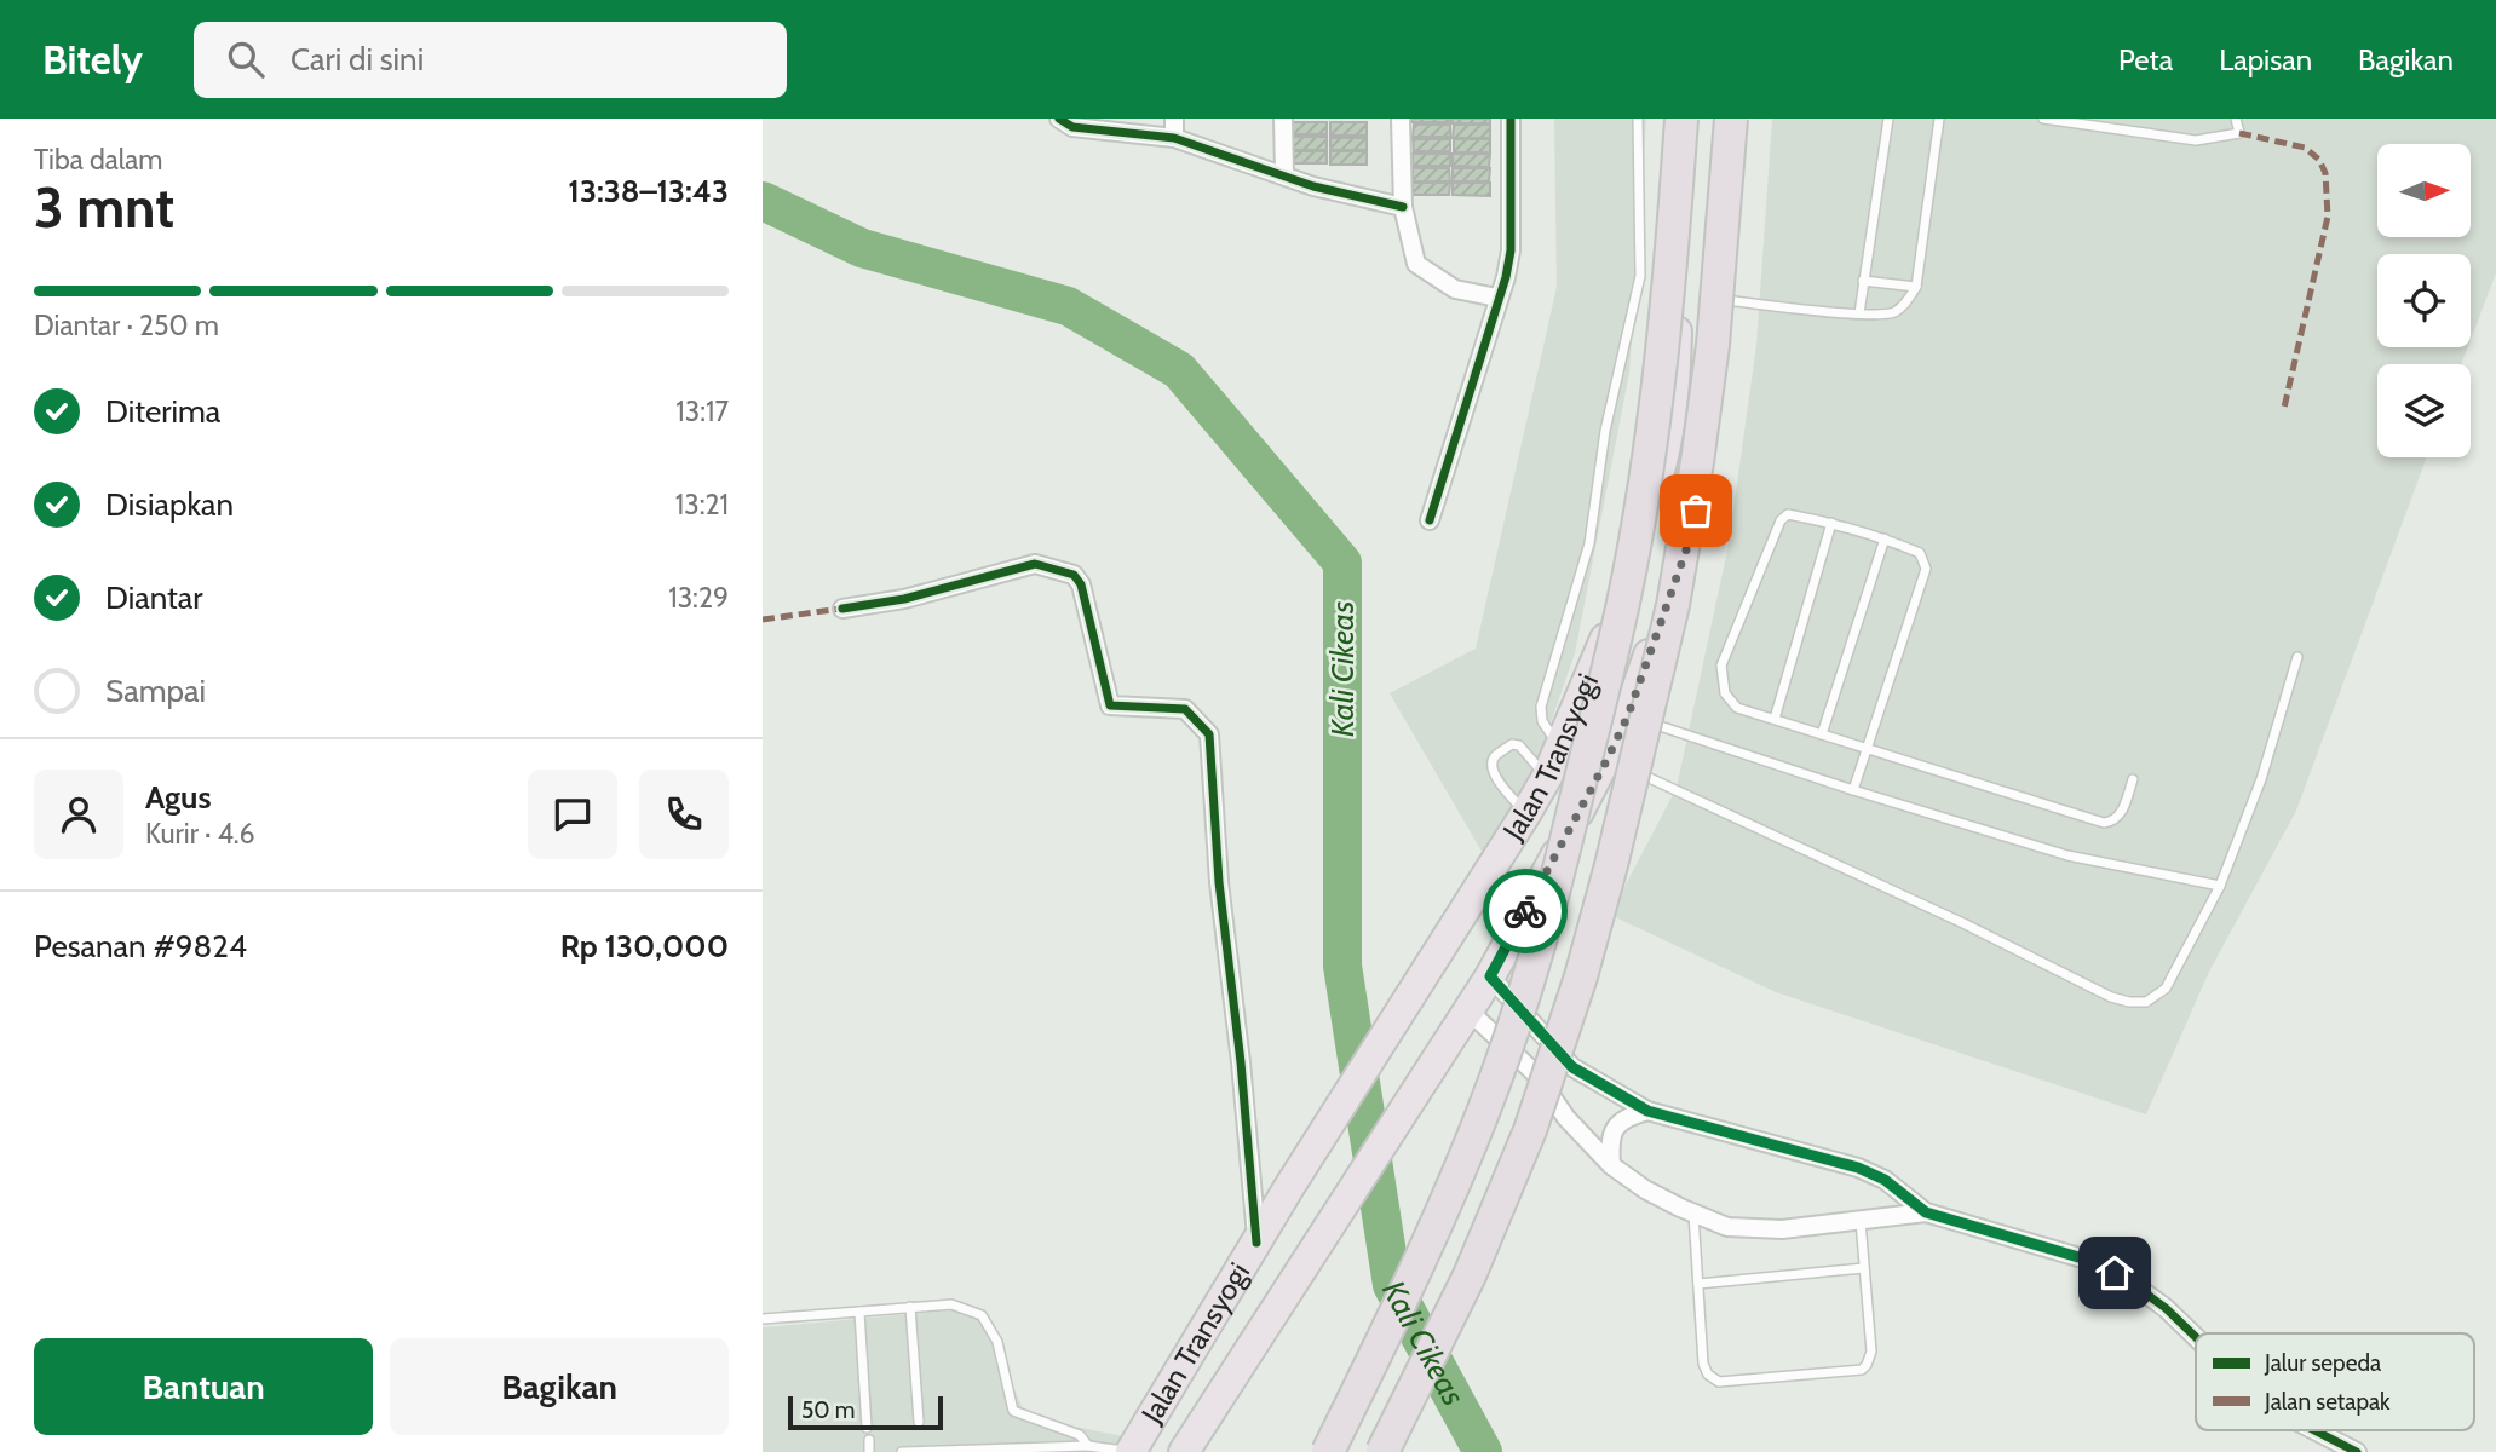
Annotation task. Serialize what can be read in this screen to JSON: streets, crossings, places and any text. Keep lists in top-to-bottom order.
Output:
{
  "streets": {
    "highway": ["Jalan Transyogi"]
  },
  "water": ["Kali Cikeas"],
  "legend": ["Jalur sepeda", "Jalan setapak"],
  "scale_bar": "50 m",
  "north": "right",
  "page": {
    "header": "Bitely",
    "search": "Cari di sini",
    "nav": ["Peta", "Lapisan", "Bagikan"],
    "heading": ["3 mnt", "Tiba dalam", "13:38–13:43"],
    "panel": [
      "Agus",
      "Kurir · 4.6",
      "Pesanan #9824",
      "Rp 130,000"
    ],
    "bar": "Diantar · 250 m",
    "list": [
      ["Diterima", "13:17"],
      ["Disiapkan", "13:21"],
      ["Diantar", "13:29"],
      "Sampai"
    ],
    "buttons": ["Bantuan", "Bagikan"],
    "scale": "50 m"
  }
}
